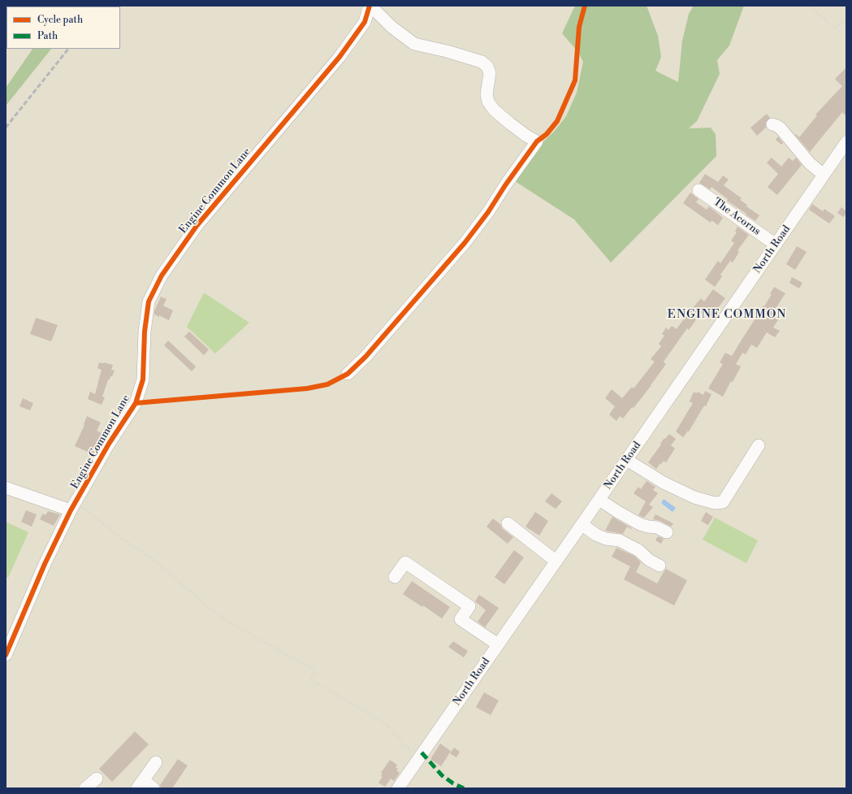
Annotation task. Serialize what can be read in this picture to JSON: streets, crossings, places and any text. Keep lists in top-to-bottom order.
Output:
{
  "streets": {
    "street": ["Engine Common Lane", "The Acorns", "North Road"]
  },
  "crossings": [
    ["The Acorns", "North Road"]
  ],
  "districts": ["ENGINE COMMON"],
  "legend": ["Cycle path", "Path"]
}
